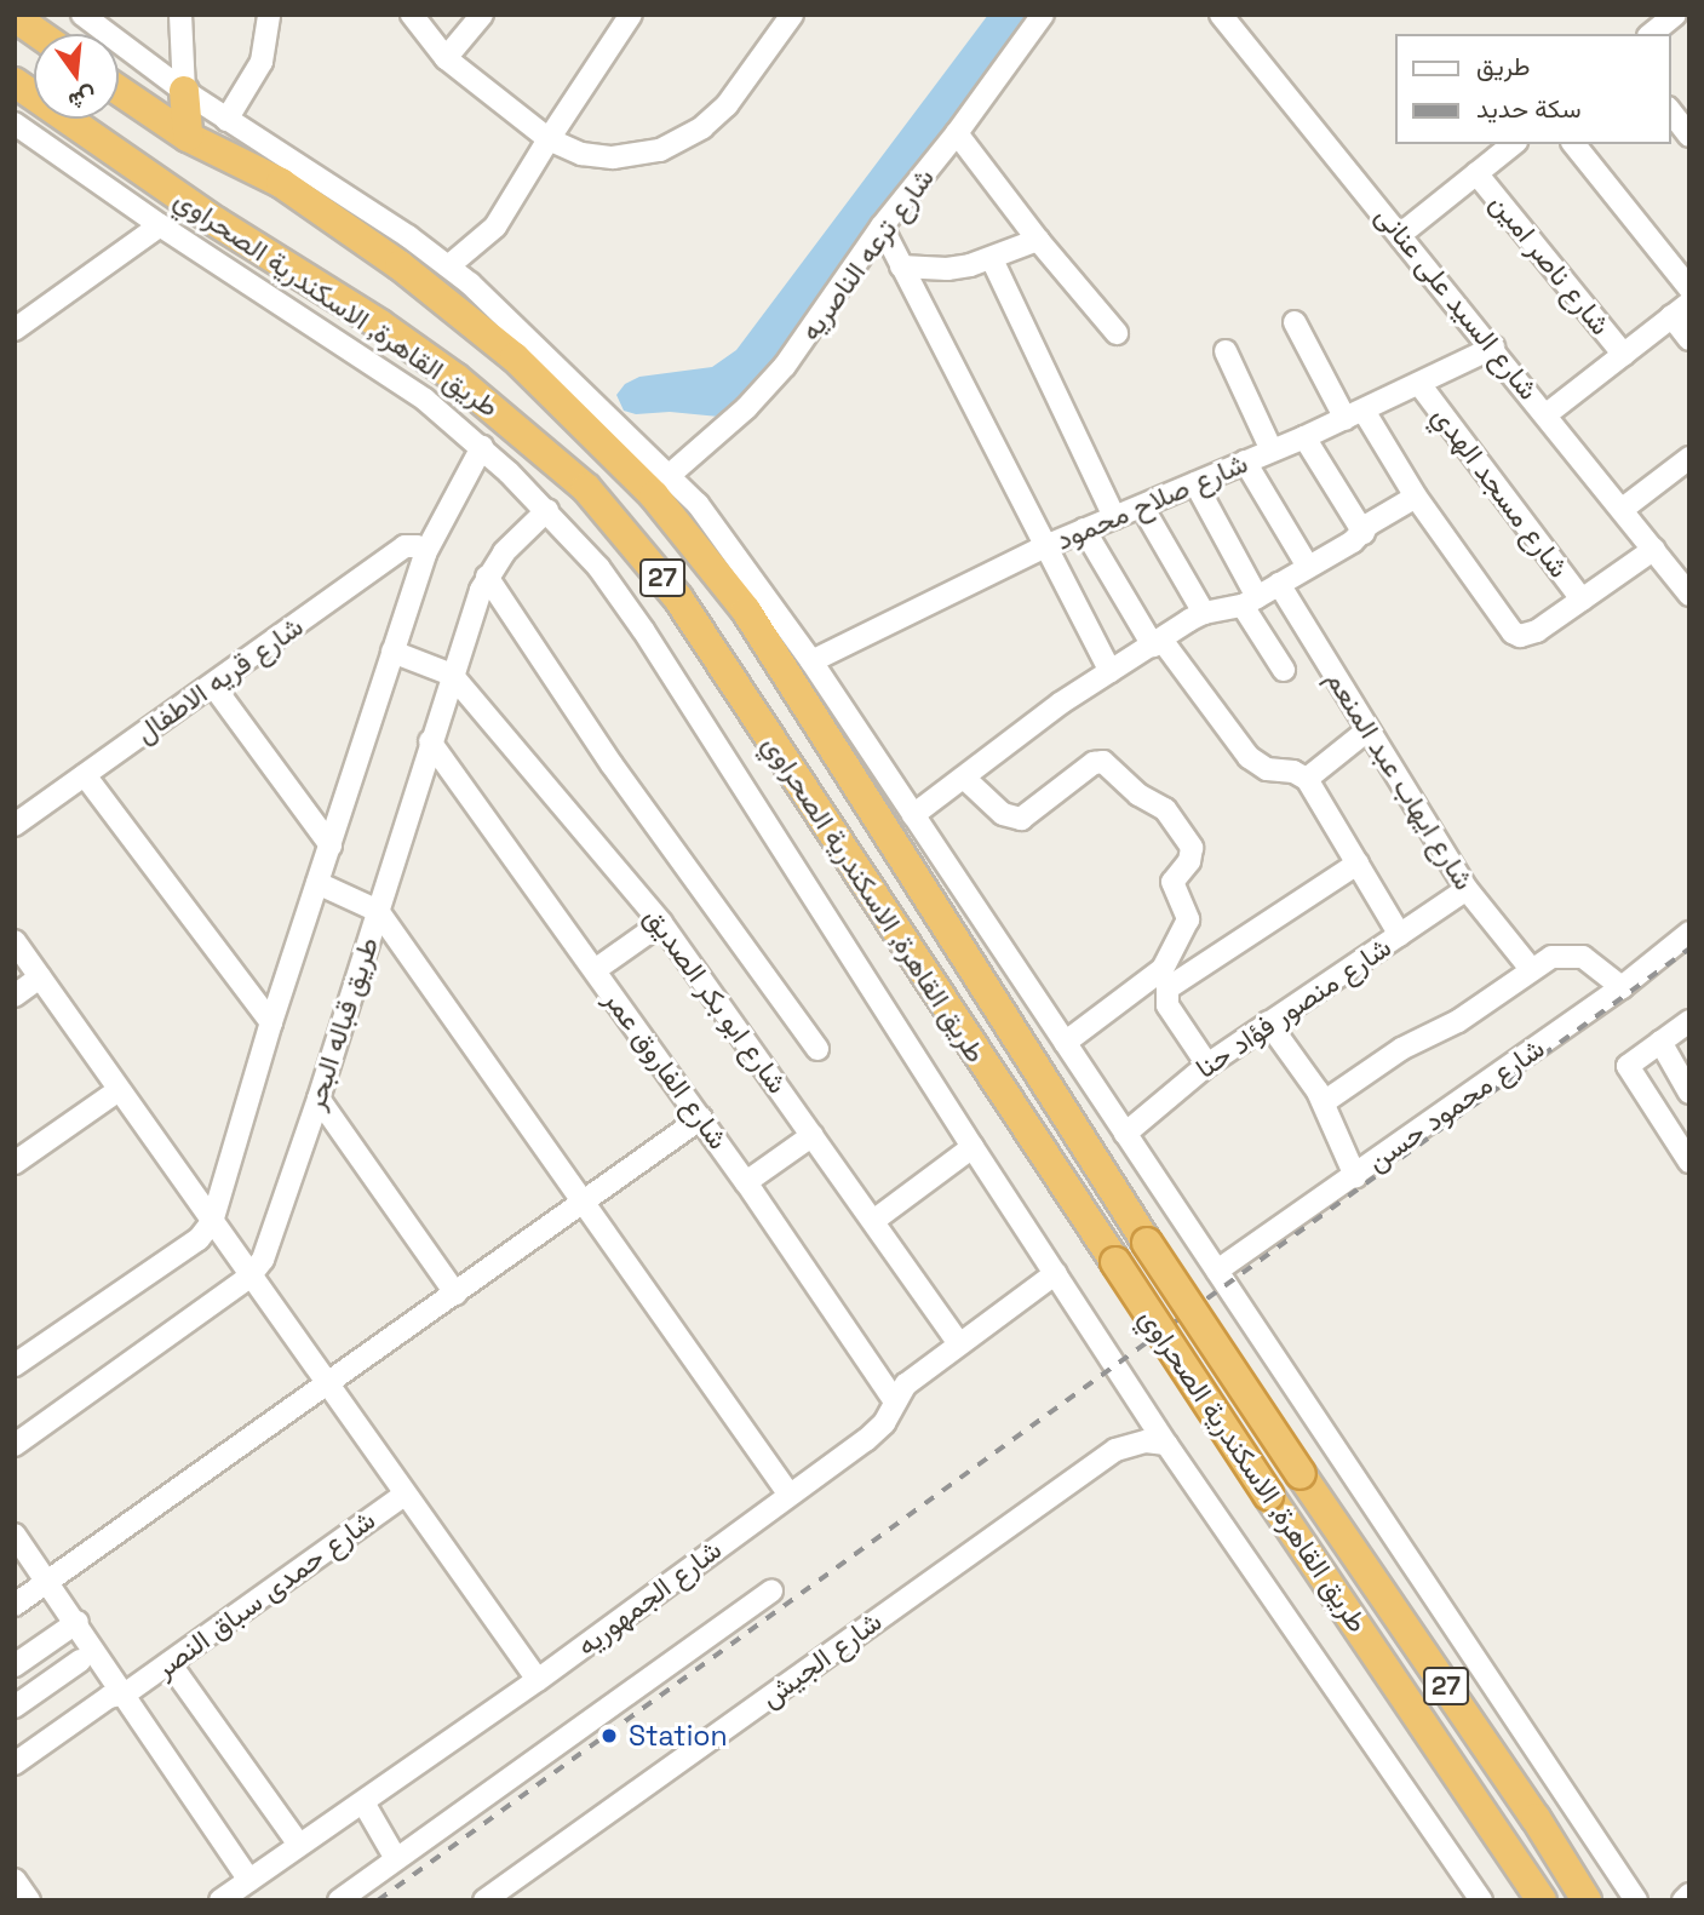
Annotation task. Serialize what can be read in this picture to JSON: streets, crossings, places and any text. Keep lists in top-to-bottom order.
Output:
{
  "streets": {
    "highway": ["طريق القاهرة, الاسكندرية الصحراوي", "27"],
    "street": [
      "شارع ترعه الناصريه",
      "شارع ناصر امين",
      "شارع السيد على عنانى",
      "شارع مسجد الهدي",
      "شارع صلاح محمود",
      "شارع قريه الاطفال",
      "شارع ايهاب عبد المنعم",
      "شارع ابو بكر الصديق",
      "شارع منصور فؤاد حنا",
      "طريق قباله البحر",
      "شارع الفاروق عمر",
      "شارع محمود حسن",
      "شارع حمدى سباق النصر",
      "شارع الجمهوريه",
      "شارع الجيش"
    ]
  },
  "crossings": [
    ["شارع ناصر امين", "شارع السيد على عنانى"],
    ["شارع السيد على عنانى", "شارع صلاح محمود"],
    ["شارع مسجد الهدي", "شارع صلاح محمود"],
    ["شارع ايهاب عبد المنعم", "شارع منصور فؤاد حنا"],
    ["شارع ابو بكر الصديق", "طريق قباله البحر"],
    ["شارع ابو بكر الصديق", "شارع الجمهوريه"],
    ["طريق قباله البحر", "شارع الفاروق عمر"],
    ["شارع الفاروق عمر", "شارع الجمهوريه"]
  ],
  "places": ["Station"],
  "legend": ["طريق", "سكة حديد"],
  "north": "bottom"
}
